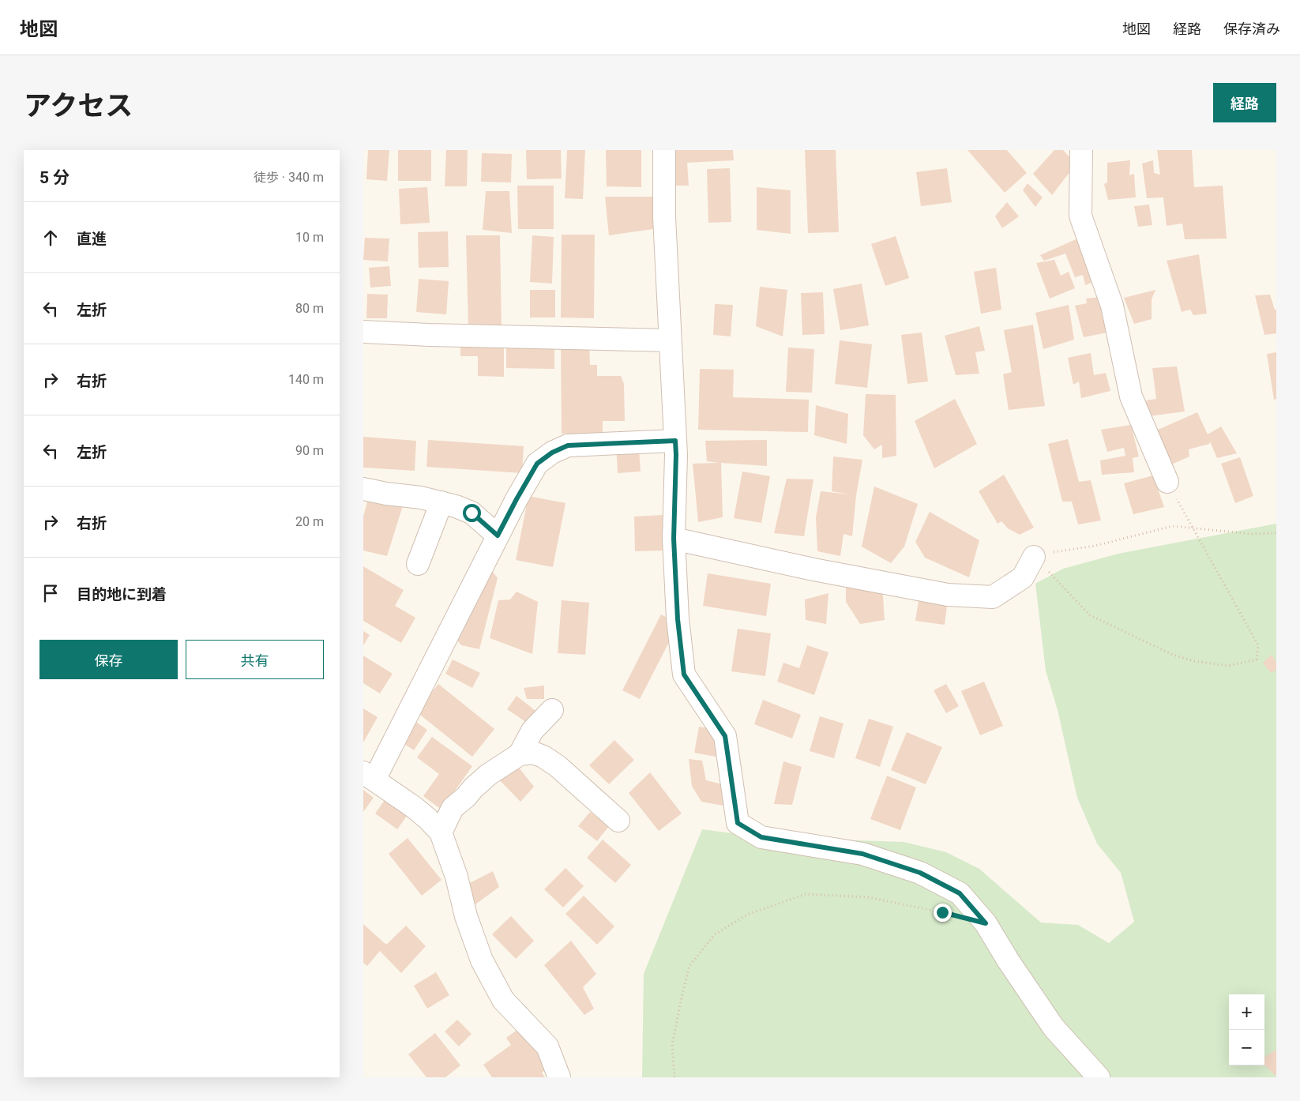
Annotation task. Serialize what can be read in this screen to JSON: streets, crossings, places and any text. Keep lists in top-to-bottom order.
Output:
{
  "page": {
    "header": "地図",
    "nav": ["地図", "経路", "保存済み"],
    "title": "アクセス",
    "buttons": [
      "経路",
      ["保存", "共有"]
    ],
    "heading": ["5 分", "徒歩 · 340 m"],
    "list": [
      ["直進", "10 m"],
      ["左折", "80 m"],
      ["右折", "140 m"],
      ["左折", "90 m"],
      ["右折", "20 m"],
      "目的地に到着"
    ],
    "map_buttons": ["+", "−"]
  }
}
